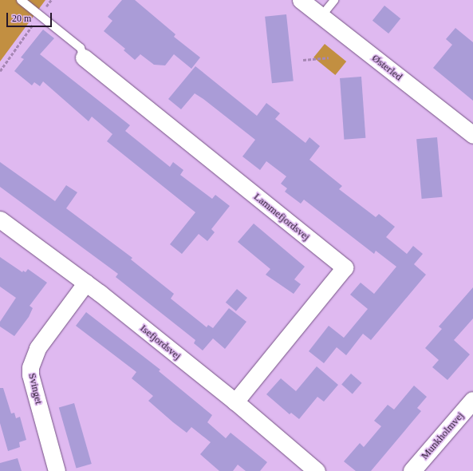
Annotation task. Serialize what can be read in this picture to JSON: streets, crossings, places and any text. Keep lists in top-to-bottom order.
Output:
{
  "streets": {
    "street": [
      "Østerled",
      "Lammefjordsvej",
      "Isefjordsvej",
      "Svinget",
      "Munkholmvej"
    ]
  },
  "crossings": [
    ["Lammefjordsvej", "Isefjordsvej"],
    ["Isefjordsvej", "Svinget"]
  ],
  "scale_bar": "20 m"
}
